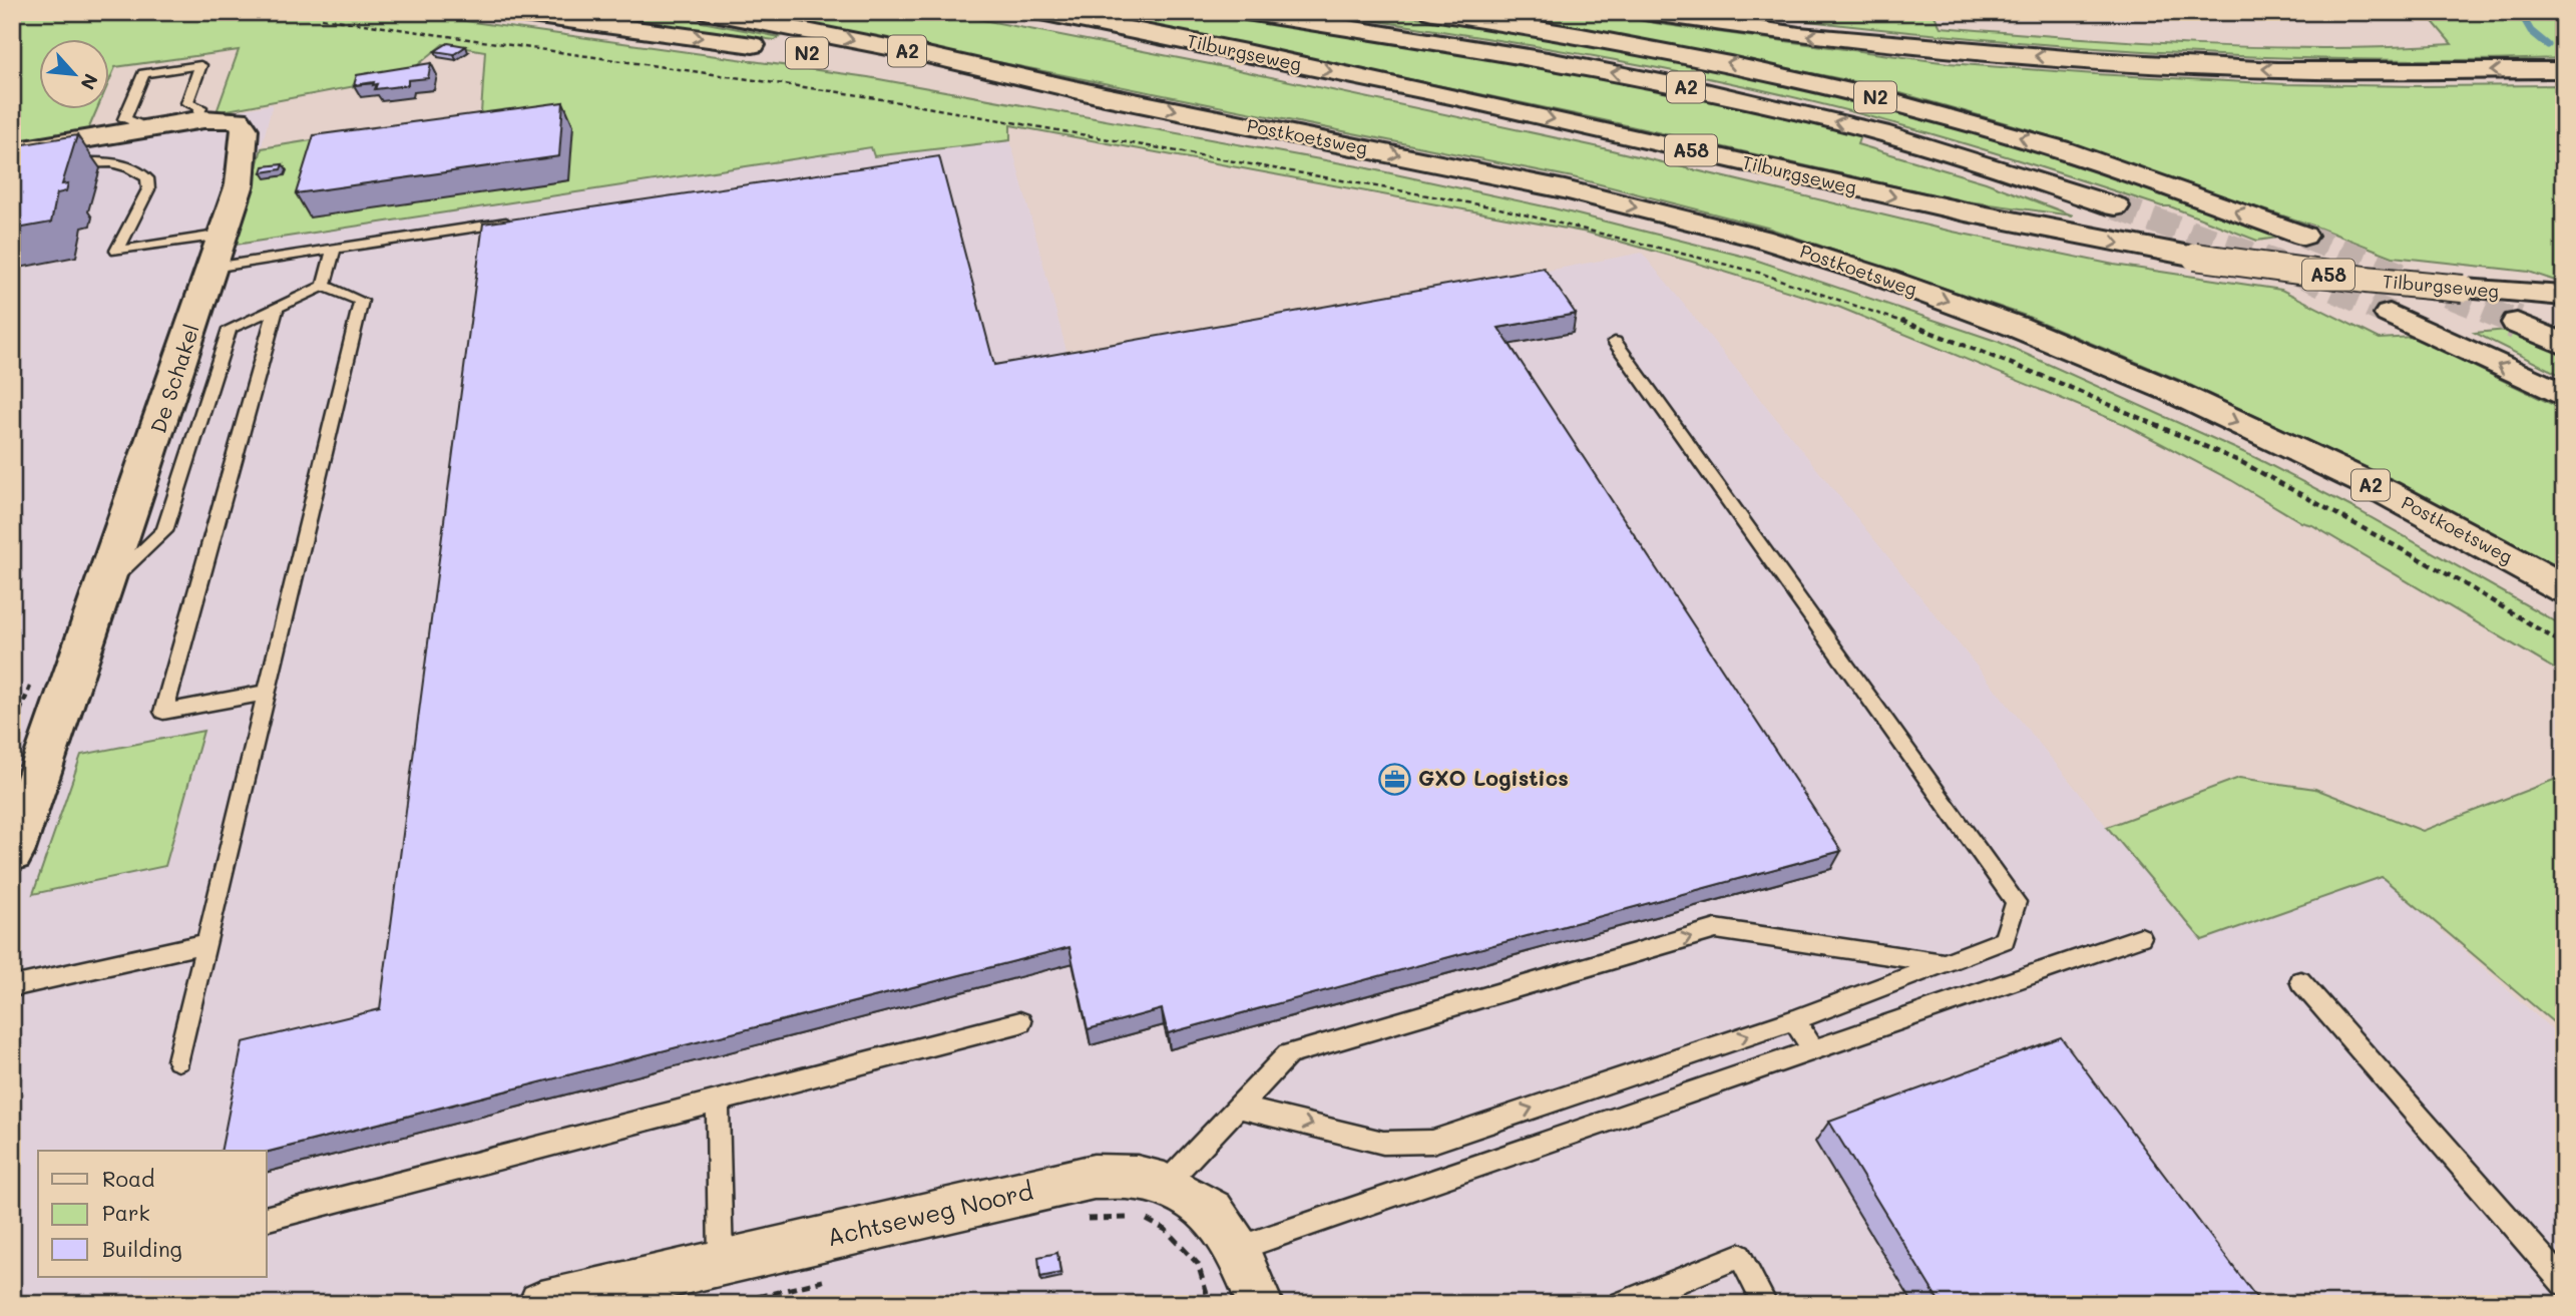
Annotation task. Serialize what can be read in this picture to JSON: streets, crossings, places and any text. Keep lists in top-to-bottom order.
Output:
{
  "streets": {
    "main road": [
      "A2",
      "N2",
      "Tilburgseweg",
      "Postkoetsweg",
      "A58",
      "De Schakel"
    ],
    "street": ["Achtseweg Noord"]
  },
  "places": {
    "office": ["GXO Logistics"]
  },
  "legend": ["Road", "Park", "Building"],
  "north": "bottom right"
}
